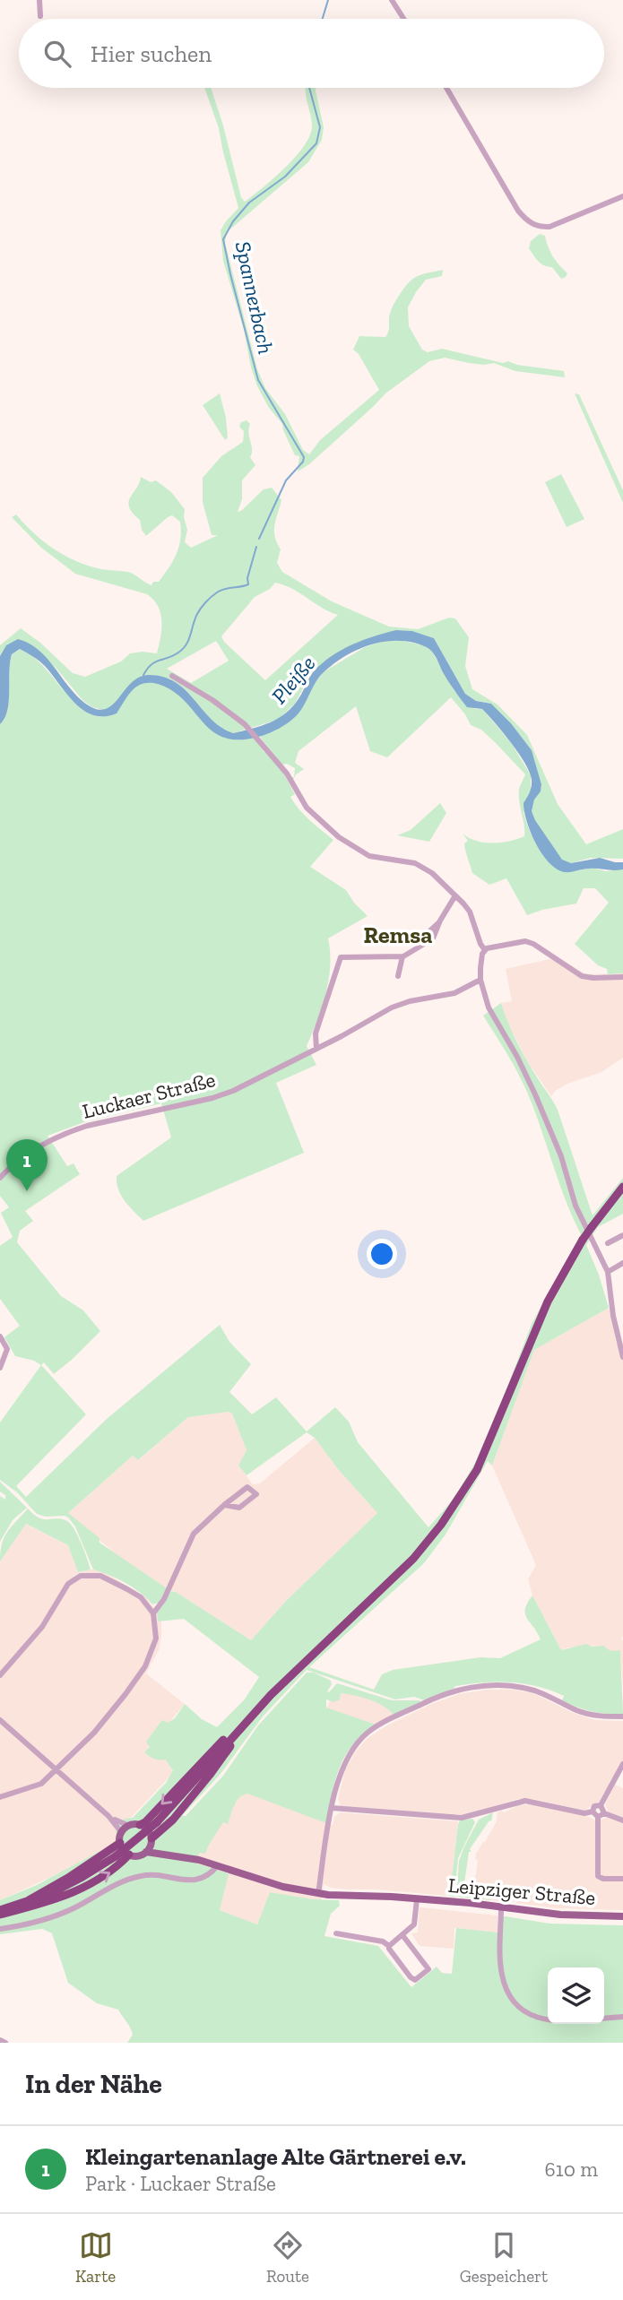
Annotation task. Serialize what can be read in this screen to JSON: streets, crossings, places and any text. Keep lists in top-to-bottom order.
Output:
{
  "streets": {
    "main road": ["Leipziger Straße"],
    "street": ["Luckaer Straße"]
  },
  "districts": ["Remsa"],
  "water": ["Spannerbach", "Pleiße"],
  "page": {
    "search": "Hier suchen",
    "pins": "1",
    "heading": "In der Nähe",
    "list": [
      {
        "mark": "1",
        "name": "Kleingartenanlage Alte Gärtnerei e.v.",
        "note": "Park · Luckaer Straße",
        "value": "610 m"
      }
    ],
    "nav": ["Karte", "Route", "Gespeichert"]
  }
}
